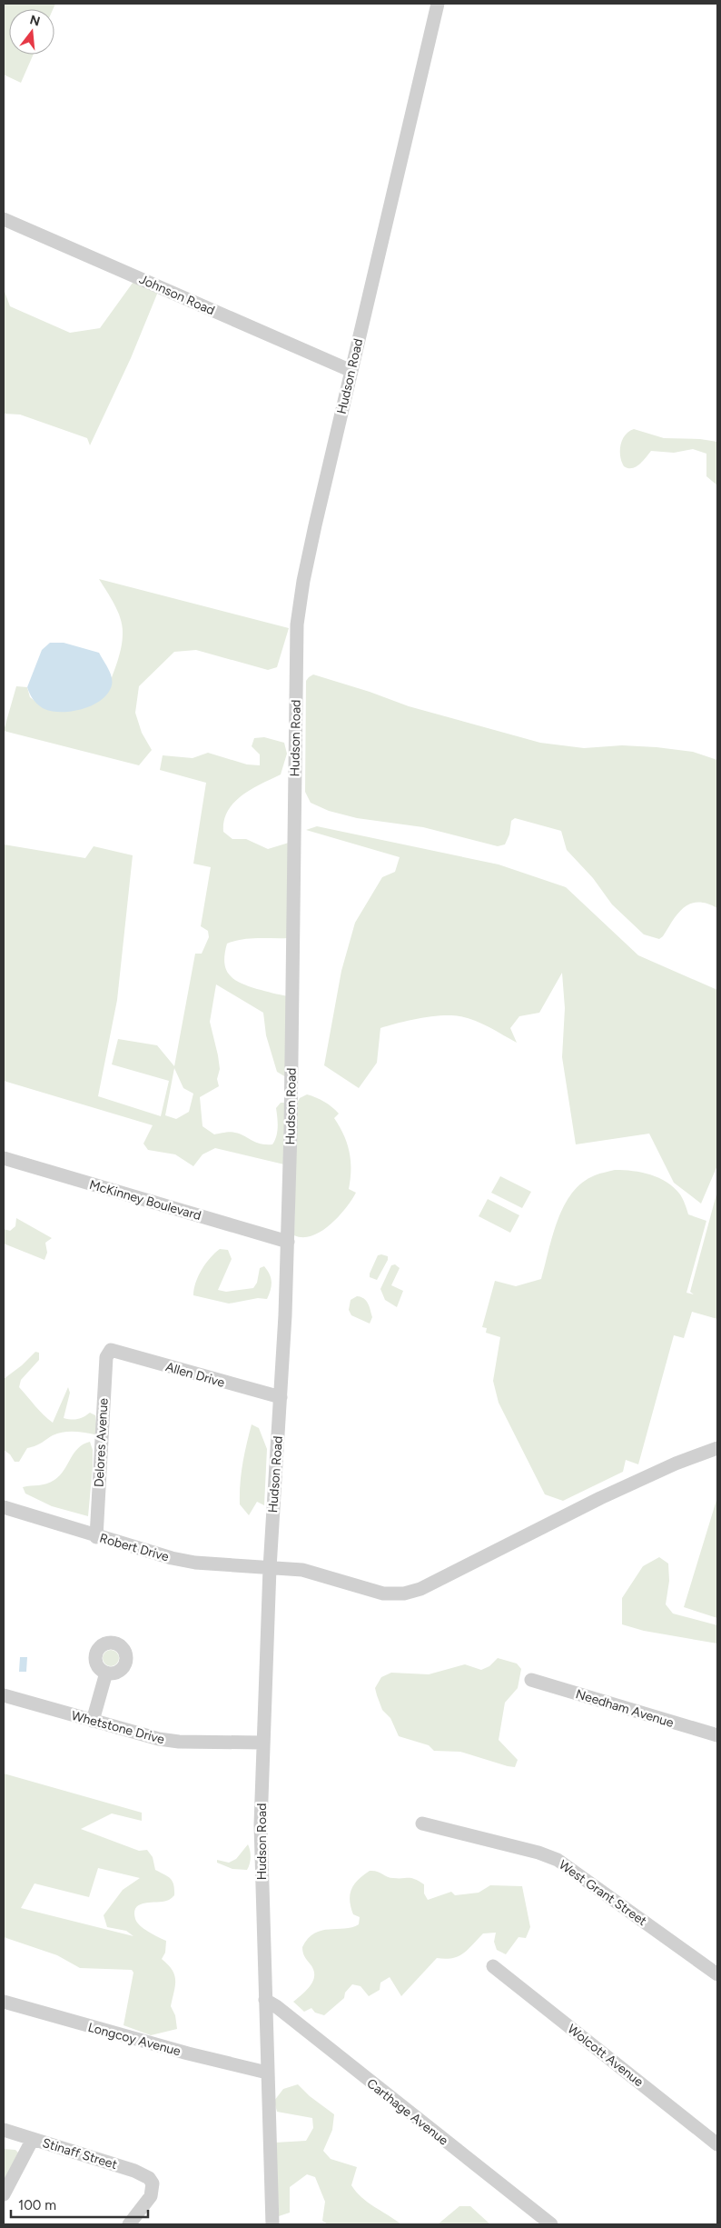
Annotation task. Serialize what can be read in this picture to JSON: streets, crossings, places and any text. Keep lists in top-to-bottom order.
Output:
{
  "streets": {
    "street": [
      "Johnson Road",
      "Hudson Road",
      "McKinney Boulevard",
      "Allen Drive",
      "Delores Avenue",
      "Robert Drive",
      "Needham Avenue",
      "Whetstone Drive",
      "West Grant Street",
      "Longcoy Avenue",
      "Wolcott Avenue",
      "Carthage Avenue",
      "Stinaff Street"
    ]
  },
  "crossings": [
    ["Johnson Road", "Hudson Road"],
    ["Hudson Road", "McKinney Boulevard"],
    ["Hudson Road", "Allen Drive"],
    ["Hudson Road", "Robert Drive"],
    ["Hudson Road", "Whetstone Drive"],
    ["Hudson Road", "Longcoy Avenue"],
    ["Hudson Road", "Carthage Avenue"],
    ["Allen Drive", "Delores Avenue"],
    ["Delores Avenue", "Robert Drive"]
  ],
  "scale_bar": "100 m",
  "north": "top"
}
